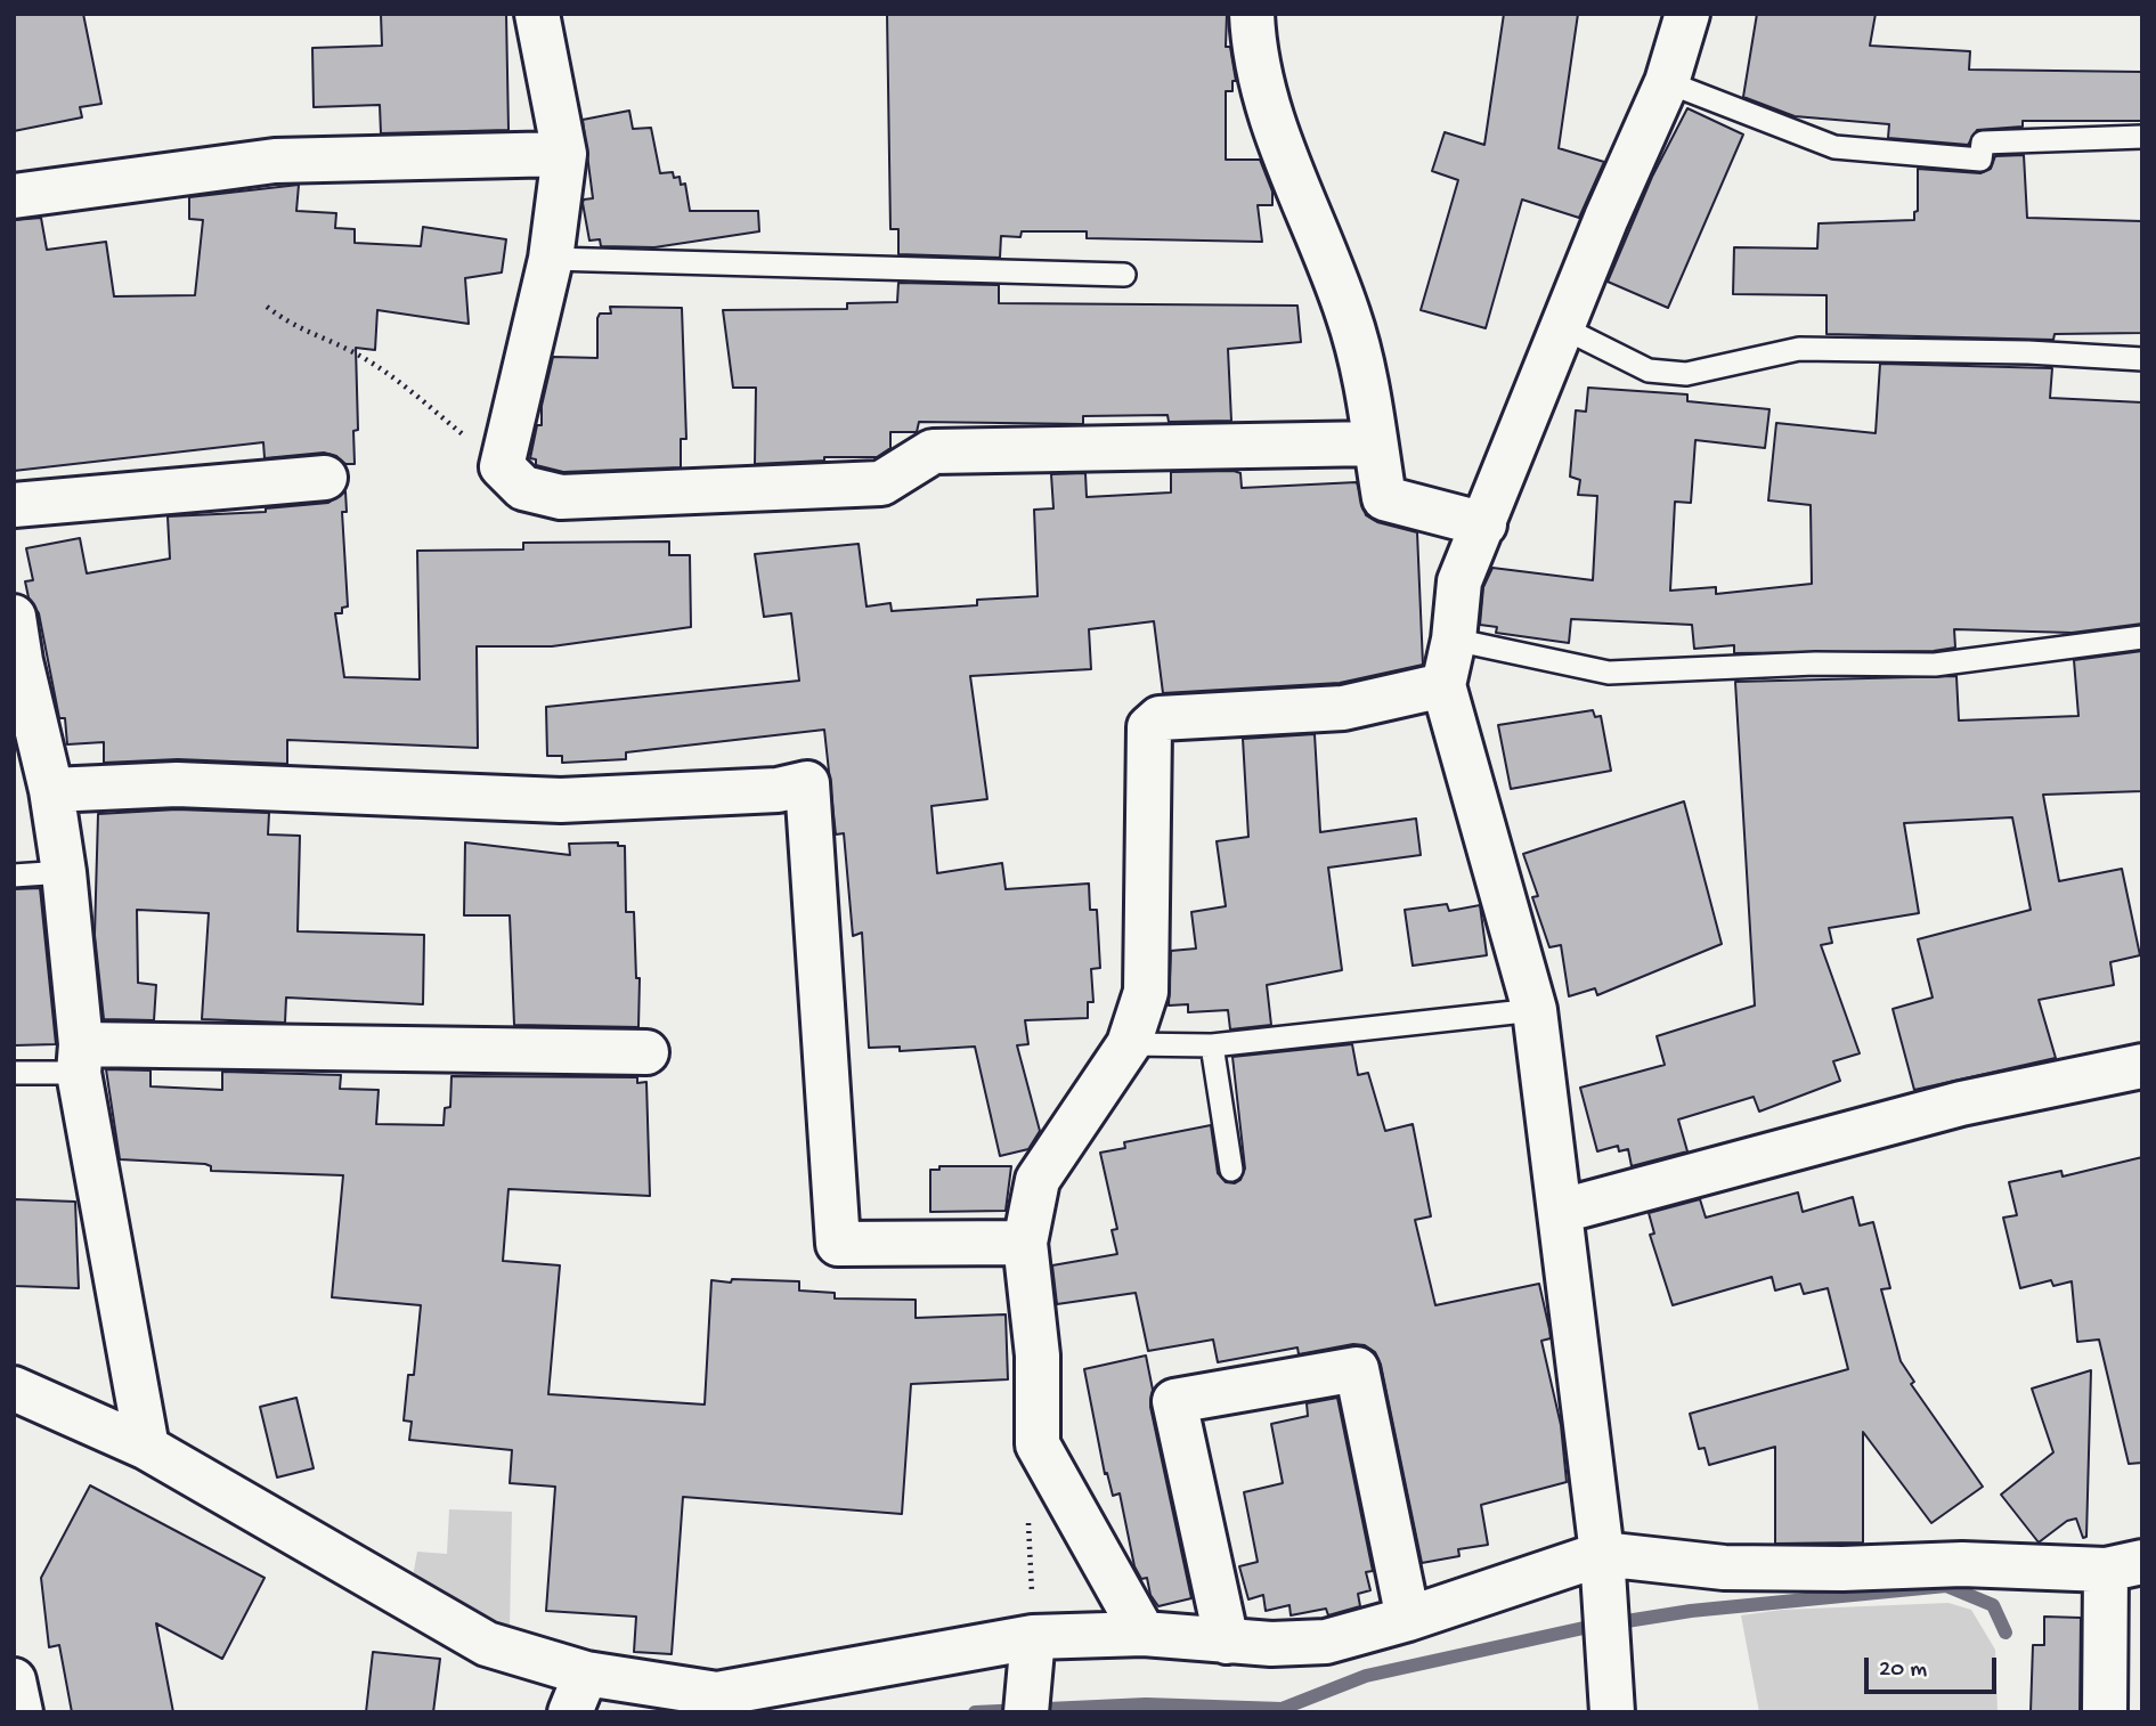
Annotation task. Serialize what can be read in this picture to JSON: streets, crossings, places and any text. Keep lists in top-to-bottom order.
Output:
{
  "scale_bar": "20 m"
}
